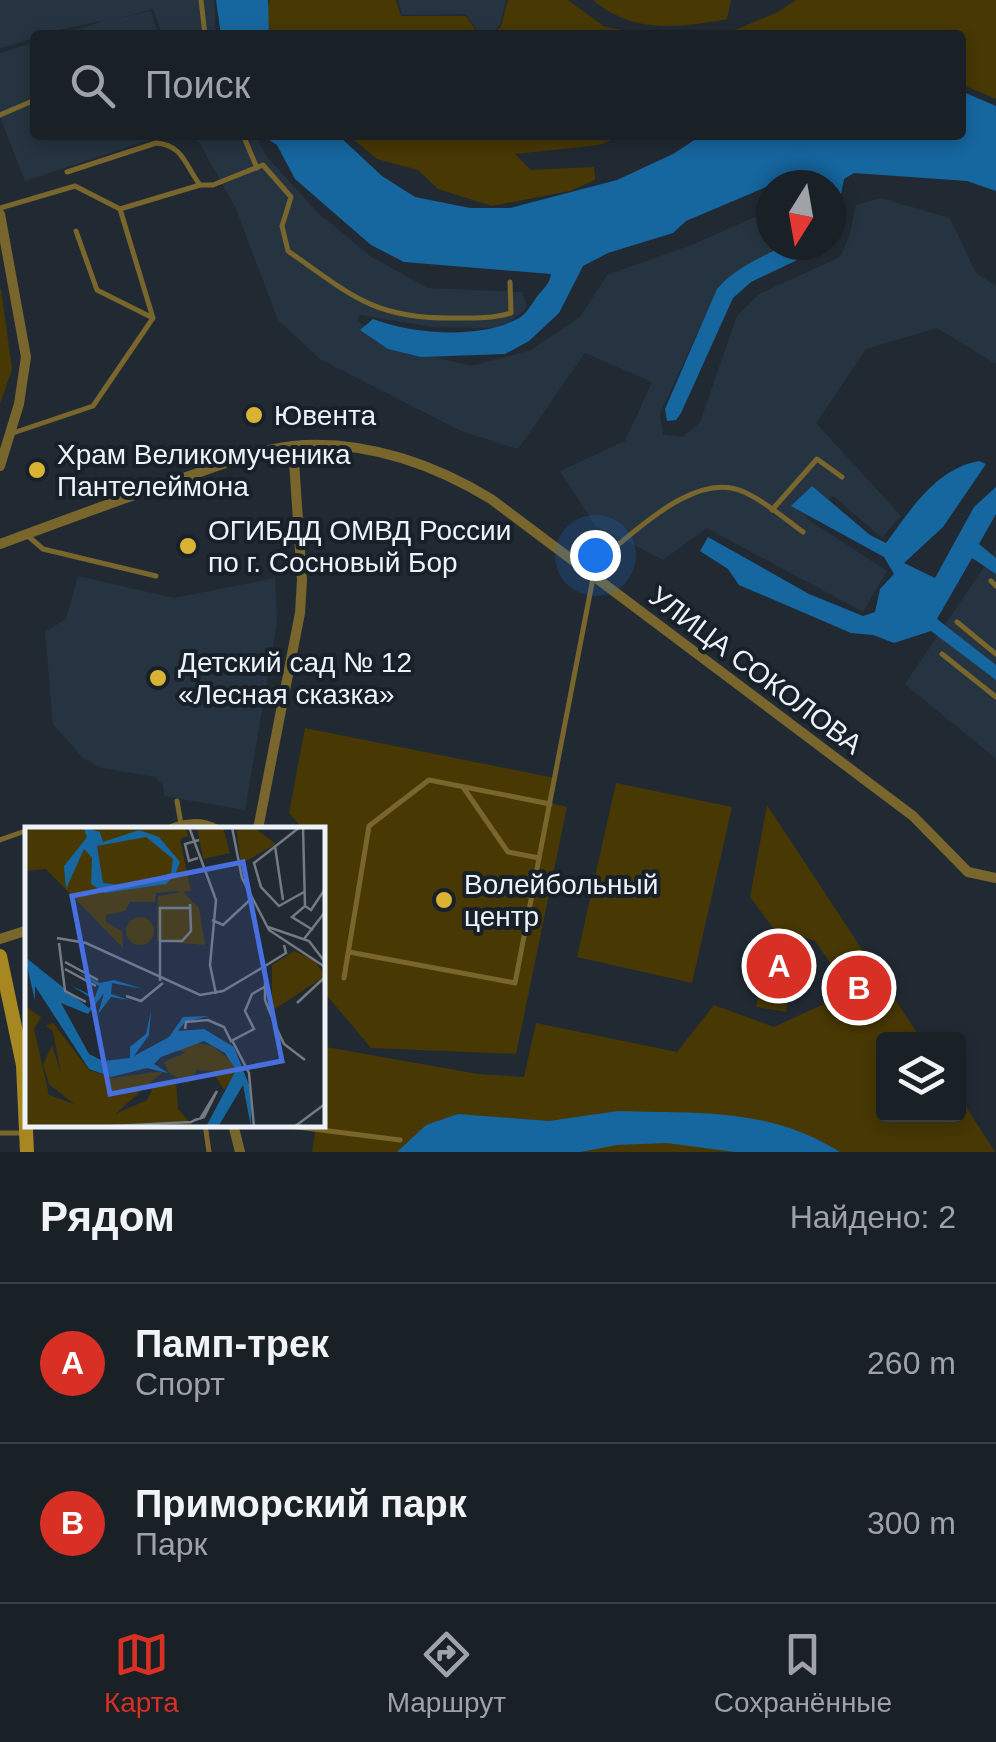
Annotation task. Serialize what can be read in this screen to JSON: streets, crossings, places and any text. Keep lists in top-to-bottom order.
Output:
{
  "streets": {
    "street": ["УЛИЦА СОКОЛОВА"]
  },
  "places": [
    "Ювента",
    "Храм Великомученика Пантелеймона",
    "ОГИБДД ОМВД России по г. Сосновый Бор",
    "Детский сад № 12 «Лесная сказка»",
    "Волейбольный центр"
  ],
  "north": "bottom",
  "page": {
    "search": "Поиск",
    "pins": ["A", "B"],
    "heading": ["Рядом", "Найдено: 2"],
    "list": [
      {
        "mark": "A",
        "name": "Памп-трек",
        "note": "Спорт",
        "value": "260 m"
      },
      {
        "mark": "B",
        "name": "Приморский парк",
        "note": "Парк",
        "value": "300 m"
      }
    ],
    "nav": ["Карта", "Маршрут", "Сохранённые"]
  }
}
